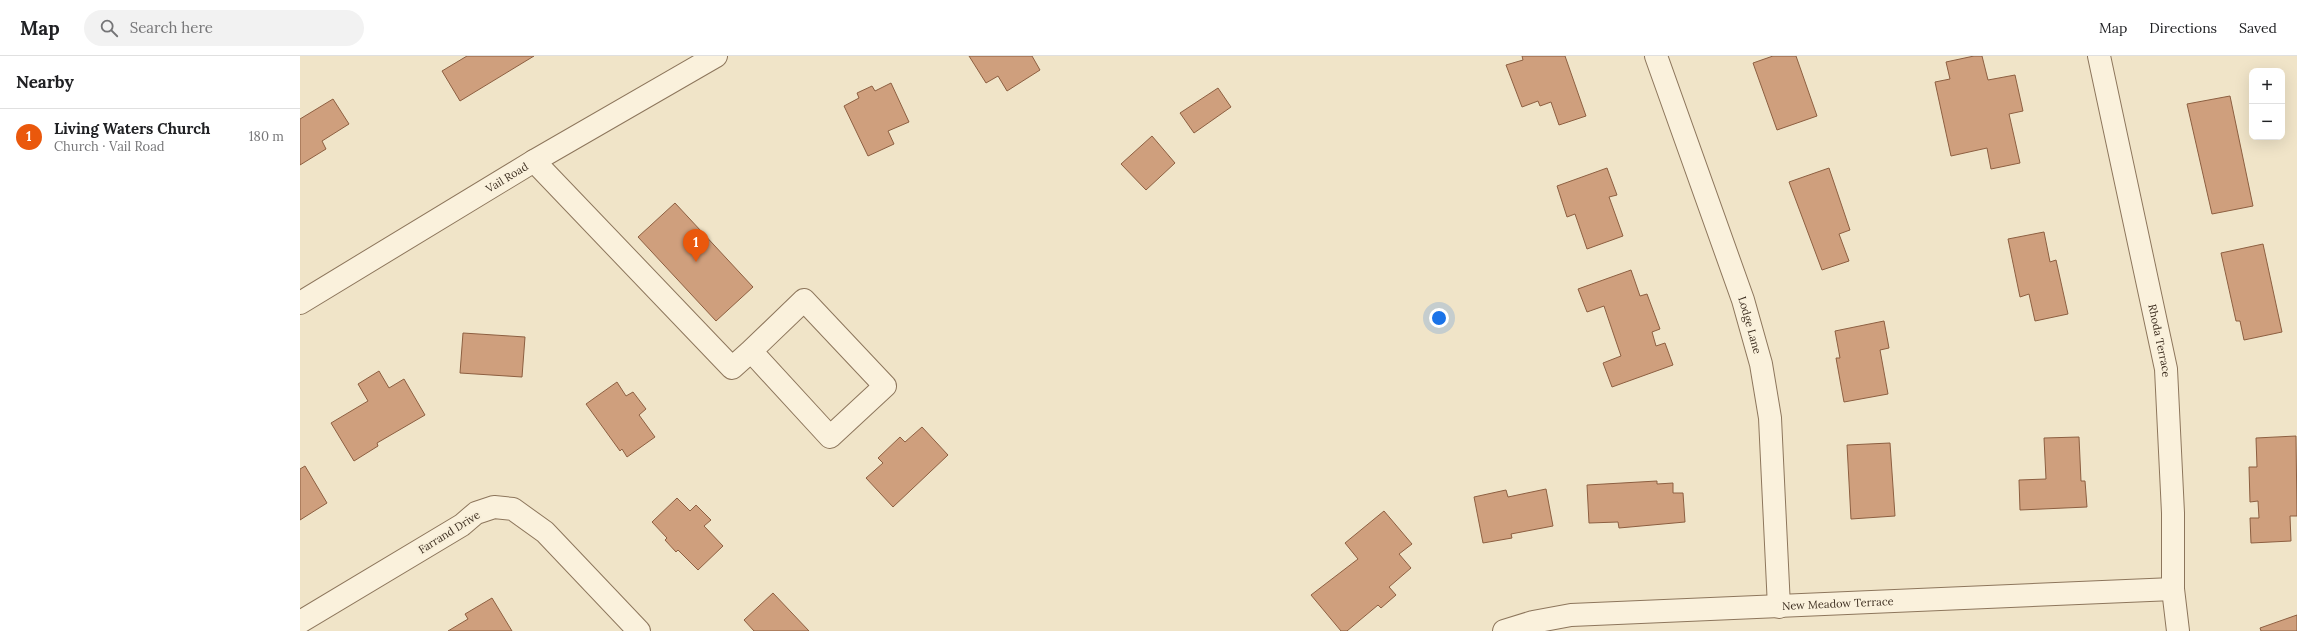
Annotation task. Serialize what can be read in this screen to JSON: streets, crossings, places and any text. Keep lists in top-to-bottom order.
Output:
{
  "streets": {
    "street": [
      "Vail Road",
      "Lodge Lane",
      "Rhoda Terrace",
      "Farrand Drive",
      "New Meadow Terrace"
    ]
  },
  "crossings": [
    ["Lodge Lane", "New Meadow Terrace"],
    ["Rhoda Terrace", "New Meadow Terrace"]
  ],
  "page": {
    "header": "Map",
    "search": "Search here",
    "nav": ["Map", "Directions", "Saved"],
    "heading": "Nearby",
    "map_buttons": ["+", "−"],
    "list": [
      {
        "mark": "1",
        "name": "Living Waters Church",
        "note": "Church · Vail Road",
        "value": "180 m"
      }
    ],
    "pins": "1"
  }
}
